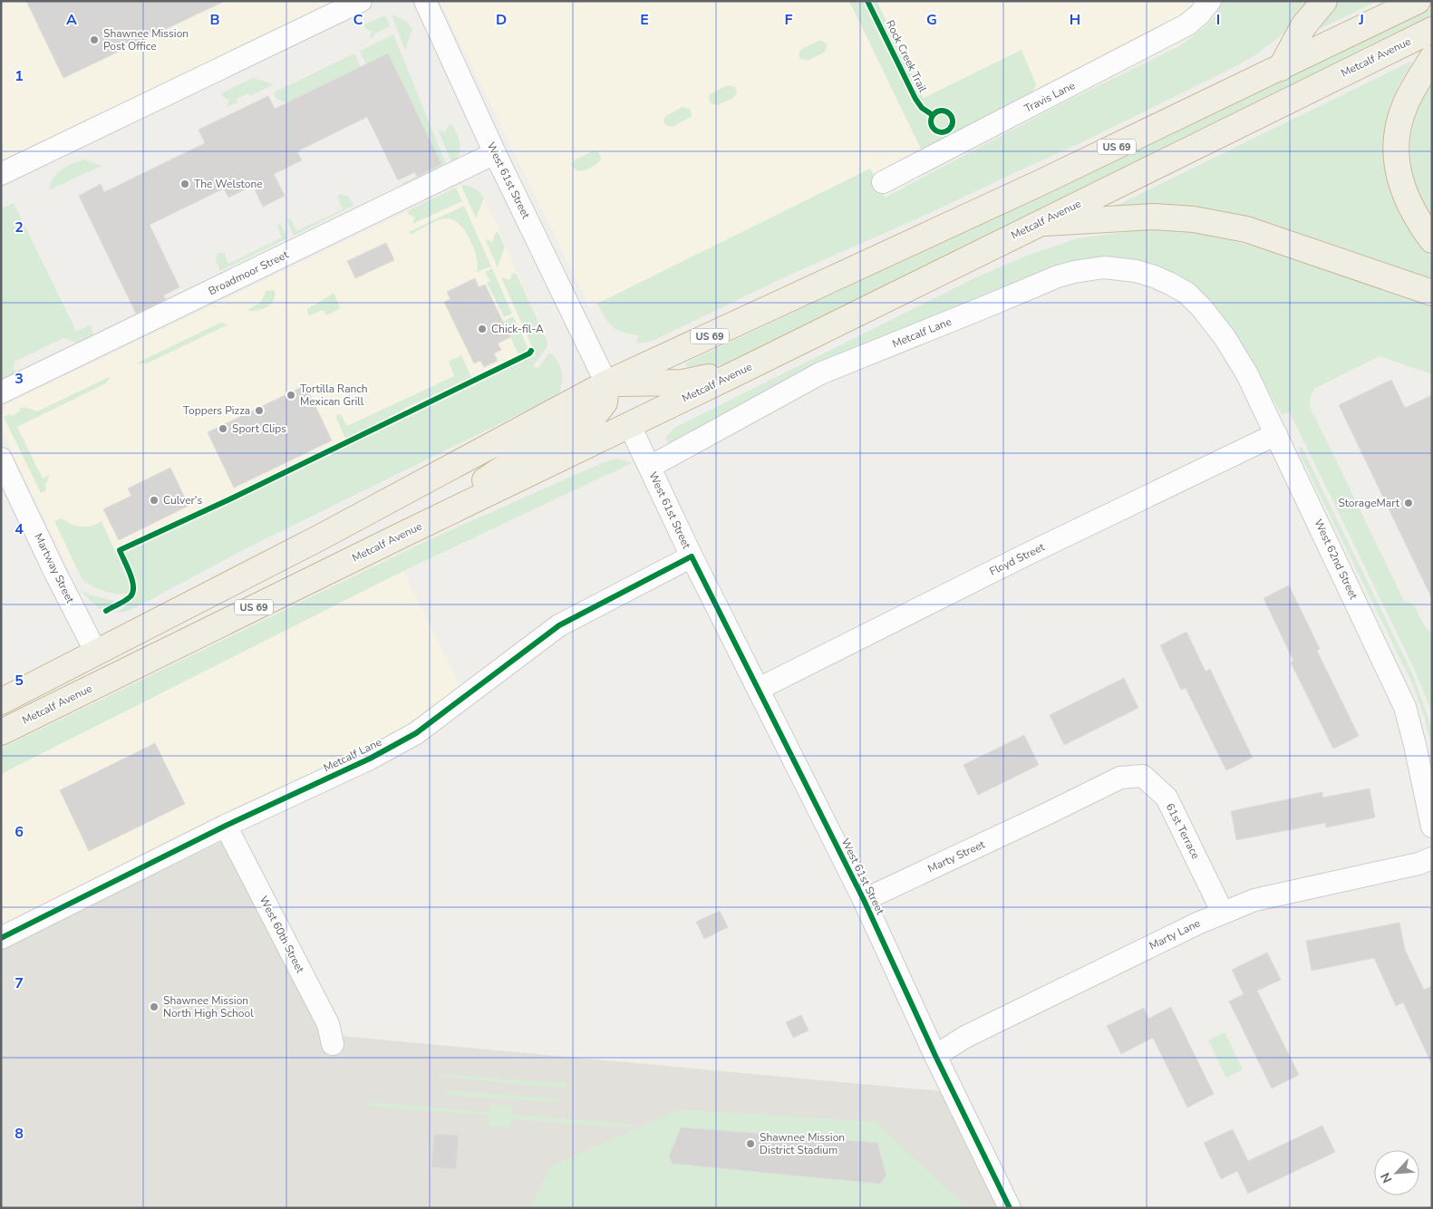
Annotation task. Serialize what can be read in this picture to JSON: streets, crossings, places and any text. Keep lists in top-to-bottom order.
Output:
{
  "streets": {
    "highway": ["Metcalf Avenue", "US 69"],
    "street": [
      "Travis Lane",
      "West 61st Street",
      "Broadmoor Street",
      "Metcalf Lane",
      "Floyd Street",
      "West 62nd Street",
      "Martway Street",
      "61st Terrace",
      "Marty Street",
      "West 60th Street",
      "Marty Lane"
    ],
    "cycle path": ["Rock Creek Trail"]
  },
  "crossings": [
    ["Metcalf Avenue", "US 69"],
    ["Metcalf Avenue", "West 61st Street"],
    ["US 69", "West 61st Street"],
    ["US 69", "Martway Street"],
    ["West 61st Street", "Broadmoor Street"],
    ["West 61st Street", "Metcalf Lane"],
    ["West 61st Street", "Floyd Street"],
    ["West 61st Street", "Marty Street"],
    ["West 61st Street", "Marty Lane"],
    ["Metcalf Lane", "West 62nd Street"],
    ["Metcalf Lane", "West 60th Street"],
    ["Floyd Street", "West 62nd Street"],
    ["61st Terrace", "Marty Street"],
    ["61st Terrace", "Marty Lane"]
  ],
  "places": [
    "Shawnee Mission Post Office",
    "The Welstone",
    "Chick-fil-A",
    "Tortilla Ranch Mexican Grill",
    "Toppers Pizza",
    "Sport Clips",
    "Culver's",
    "StorageMart",
    "Shawnee Mission North High School",
    "Shawnee Mission District Stadium"
  ],
  "north": "bottom left",
  "grid": {
    "columns": [
      "A",
      "B",
      "C",
      "D",
      "E",
      "F",
      "G",
      "H",
      "I",
      "J"
    ],
    "rows": [
      "1",
      "2",
      "3",
      "4",
      "5",
      "6",
      "7",
      "8"
    ]
  }
}
